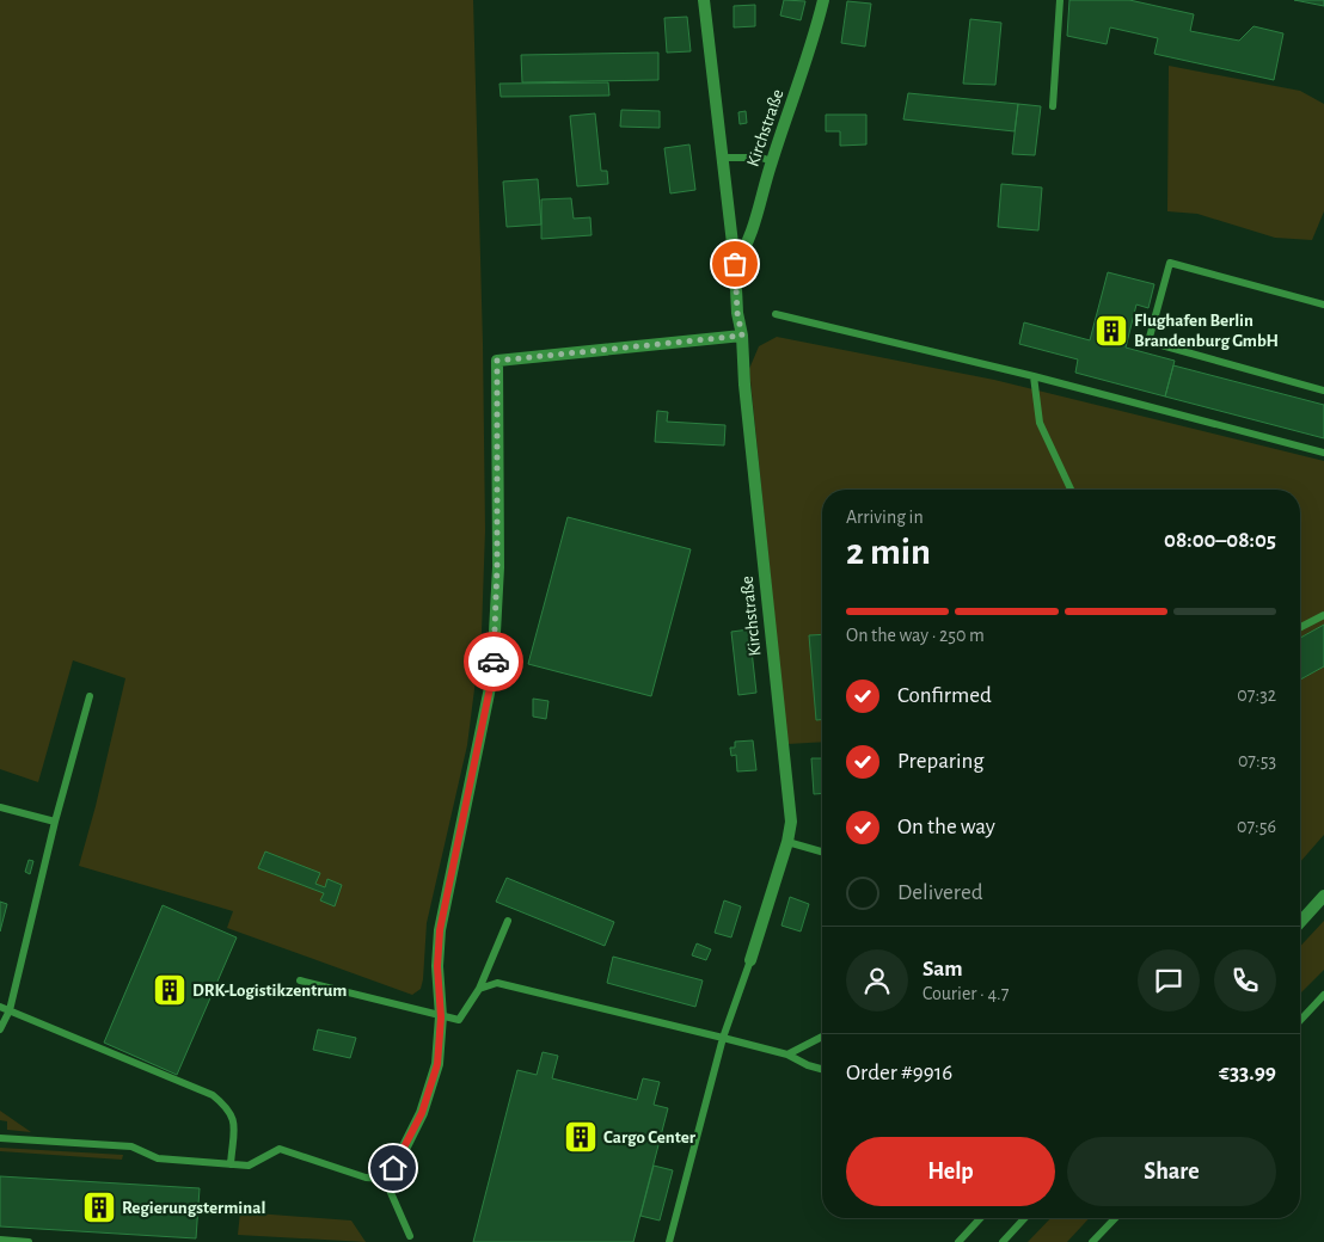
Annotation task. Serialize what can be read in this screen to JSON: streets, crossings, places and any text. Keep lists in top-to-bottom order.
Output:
{
  "streets": {
    "street": ["Kirchstraße"]
  },
  "places": {
    "building": [
      "Flughafen Berlin Brandenburg GmbH",
      "DRK-Logistikzentrum",
      "Cargo Center",
      "Regierungsterminal"
    ]
  },
  "page": {
    "heading": ["2 min", "Arriving in", "08:00–08:05"],
    "panel": [
      "Sam",
      "Courier · 4.7",
      "Order #9916",
      "€33.99"
    ],
    "bar": "On the way · 250 m",
    "list": [
      ["Confirmed", "07:32"],
      ["Preparing", "07:53"],
      ["On the way", "07:56"],
      "Delivered"
    ],
    "buttons": ["Help", "Share"]
  }
}
